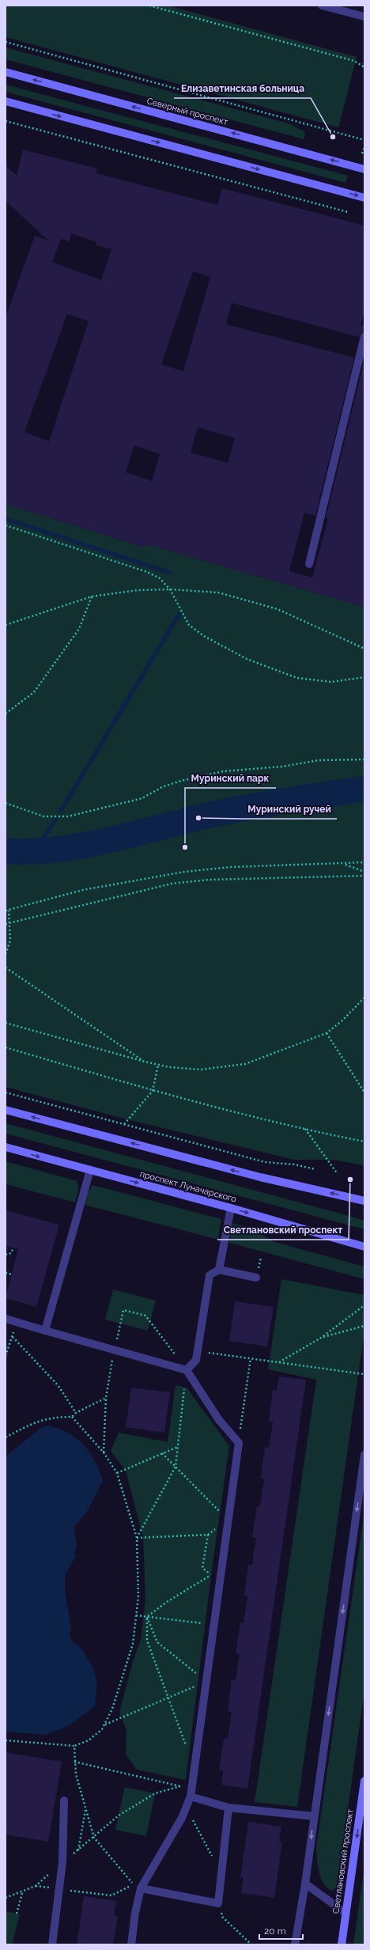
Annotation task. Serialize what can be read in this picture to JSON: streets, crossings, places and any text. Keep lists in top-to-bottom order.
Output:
{
  "streets": {
    "main road": ["Северный проспект", "проспект Луначарского", "Светлановский проспект"]
  },
  "one_way": ["Светлановский проспект"],
  "places": [
    "Елизаветинская больница",
    "Муринский ручей",
    "Муринский парк",
    "Светлановский проспект"
  ],
  "scale_bar": "20 m"
}
